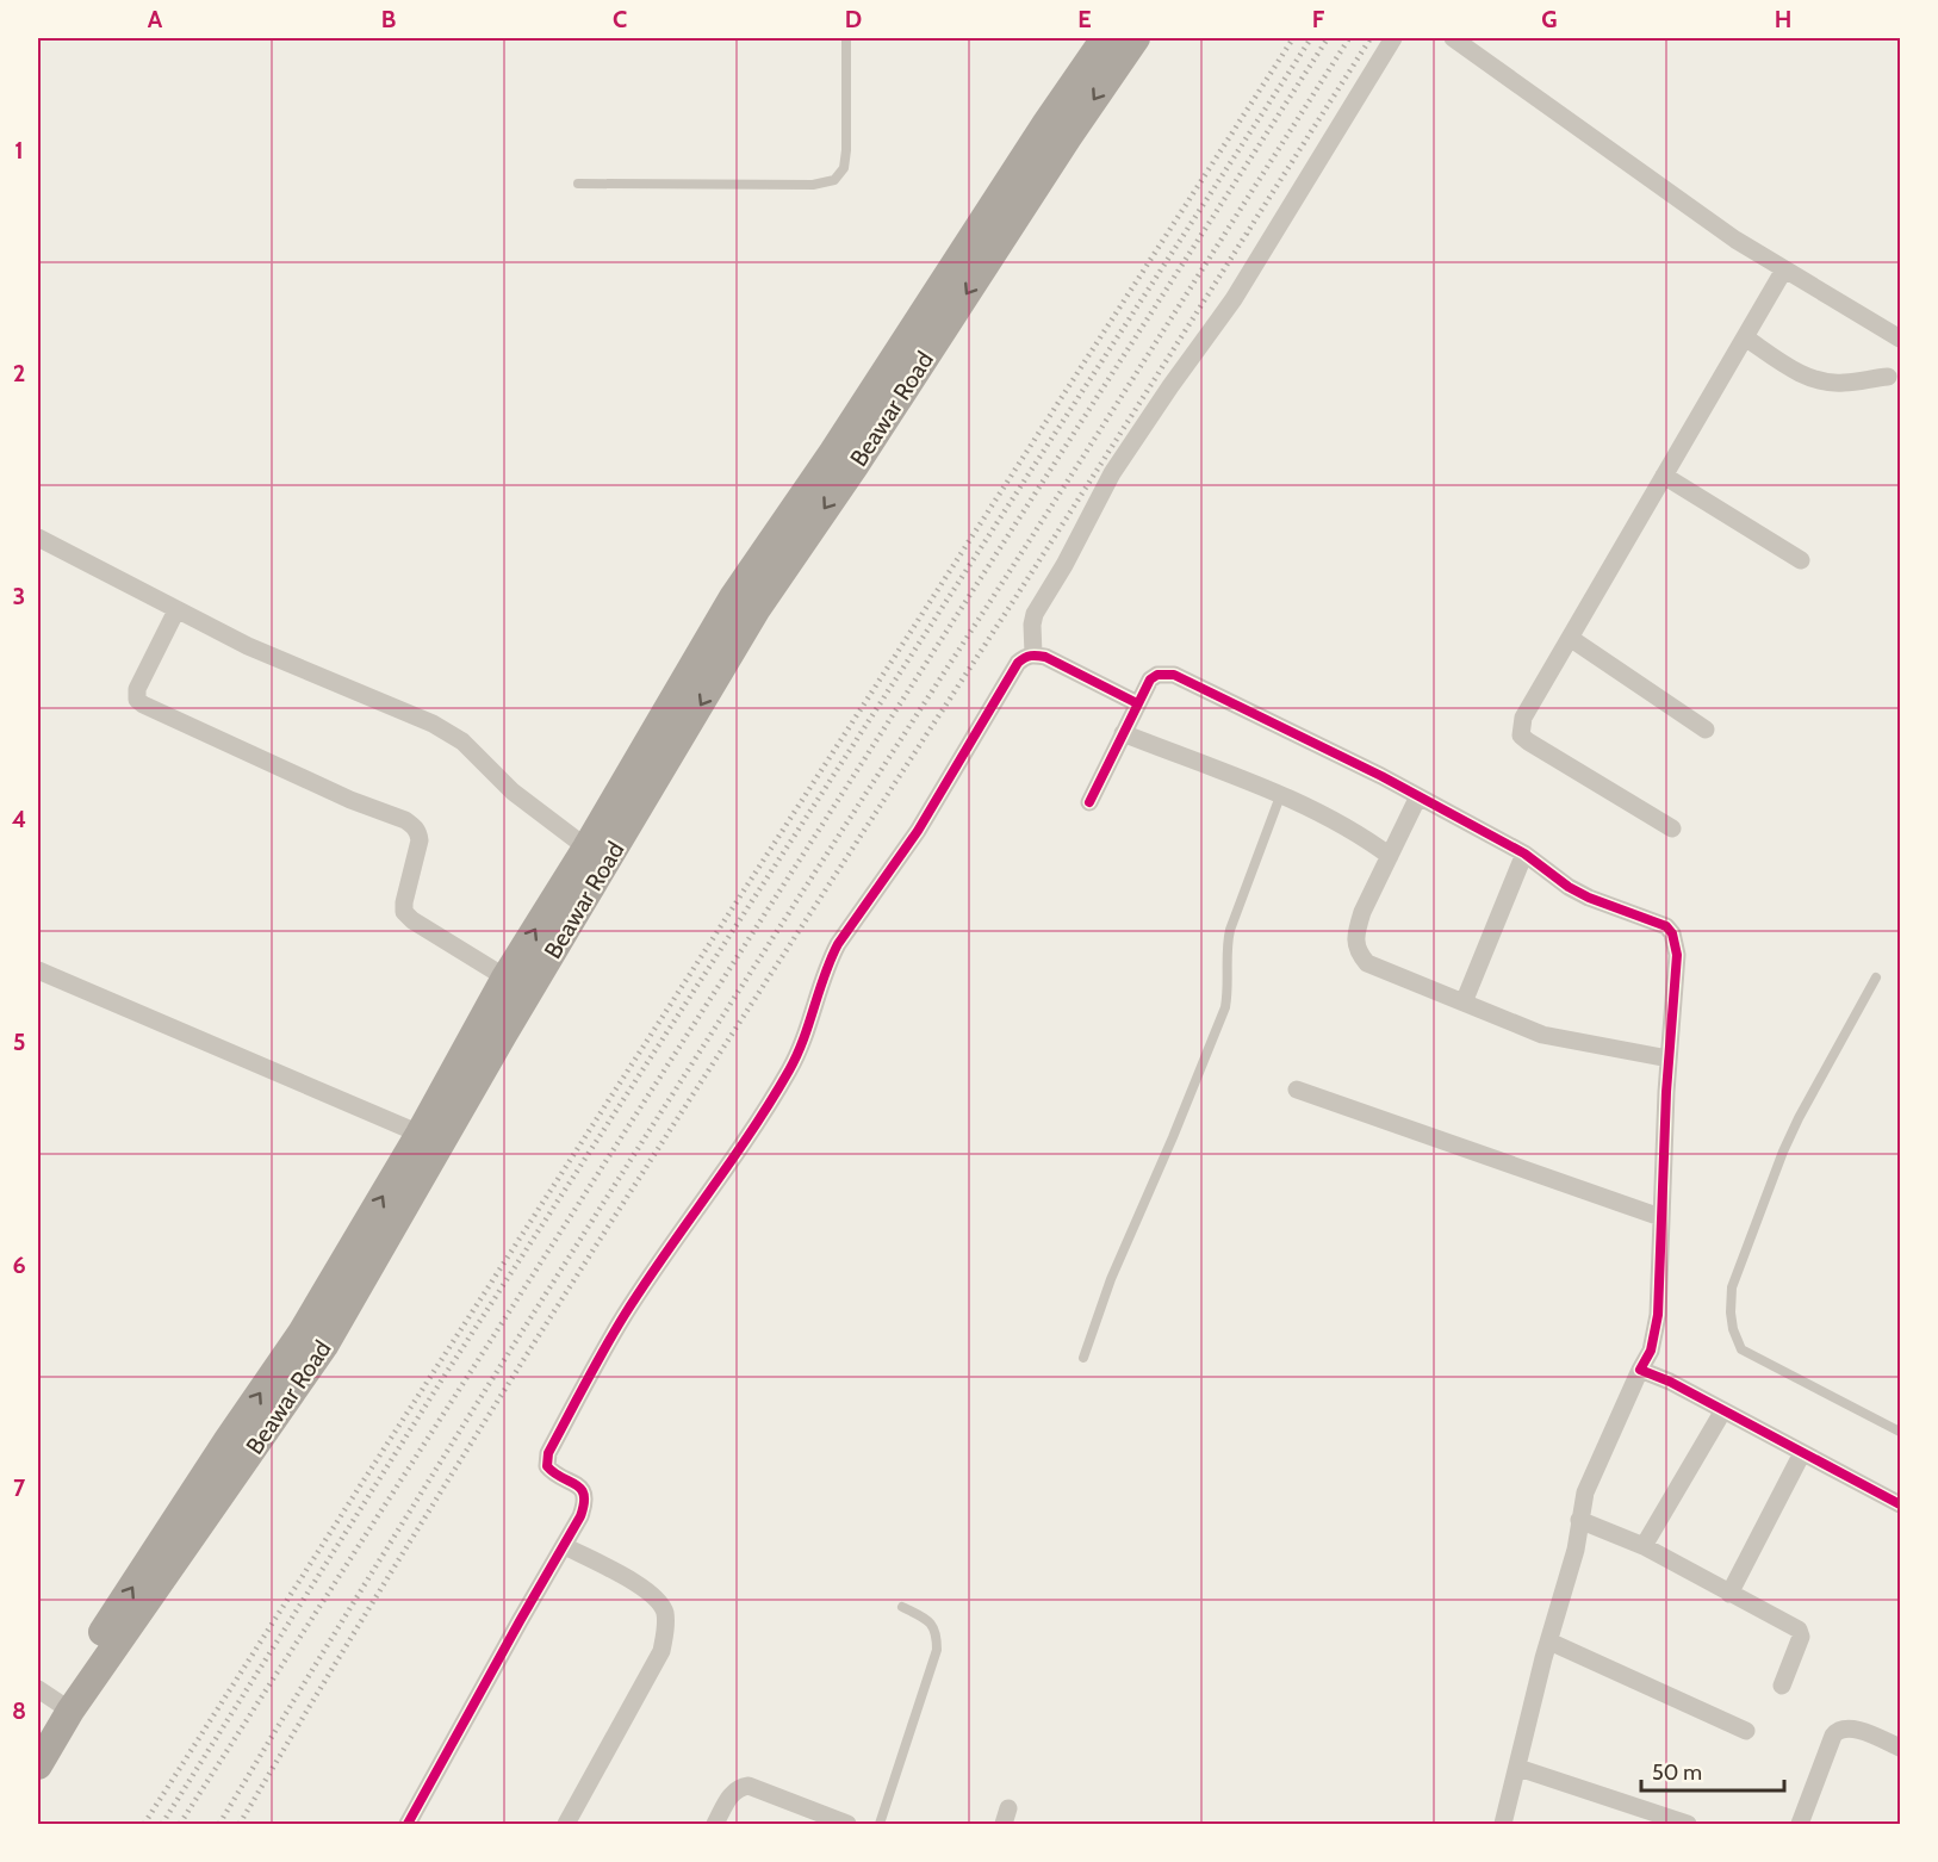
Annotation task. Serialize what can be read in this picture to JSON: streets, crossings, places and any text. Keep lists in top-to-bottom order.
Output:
{
  "streets": {
    "main road": ["Beawar Road"]
  },
  "scale_bar": "50 m",
  "grid": {
    "columns": [
      "A",
      "B",
      "C",
      "D",
      "E",
      "F",
      "G",
      "H"
    ],
    "rows": [
      "1",
      "2",
      "3",
      "4",
      "5",
      "6",
      "7",
      "8"
    ]
  }
}
